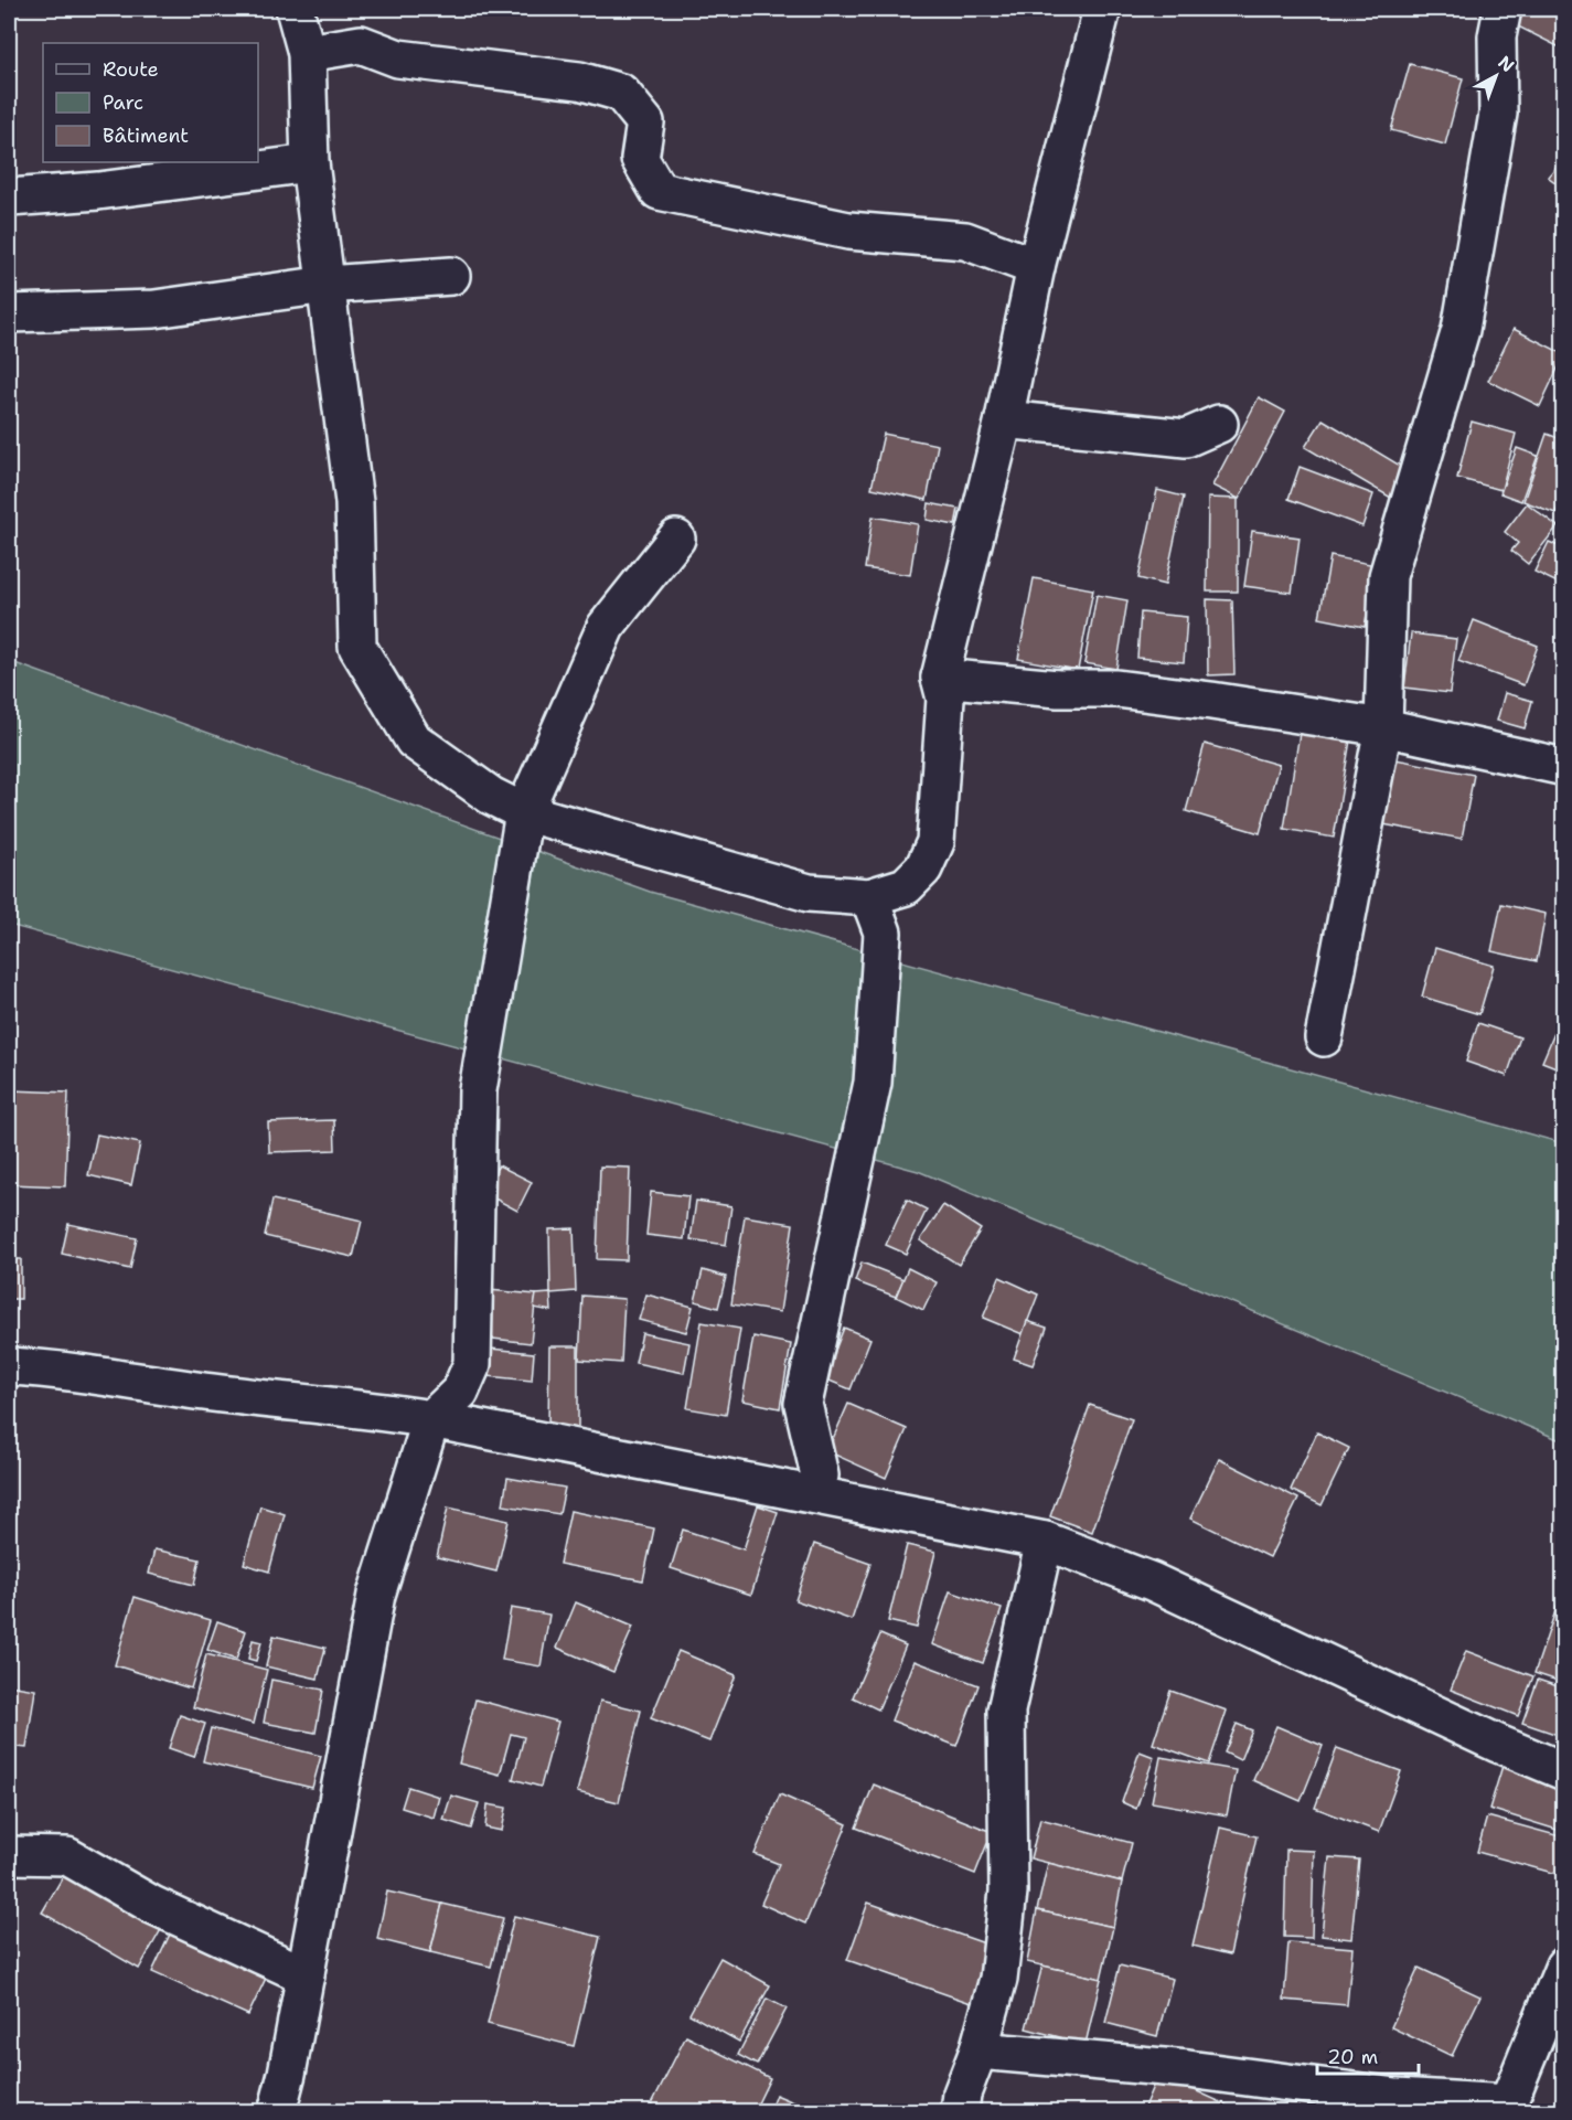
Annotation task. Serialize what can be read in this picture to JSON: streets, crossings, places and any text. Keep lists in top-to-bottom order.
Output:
{
  "legend": ["Route", "Parc", "Bâtiment"],
  "scale_bar": "20 m",
  "north": "top right"
}
